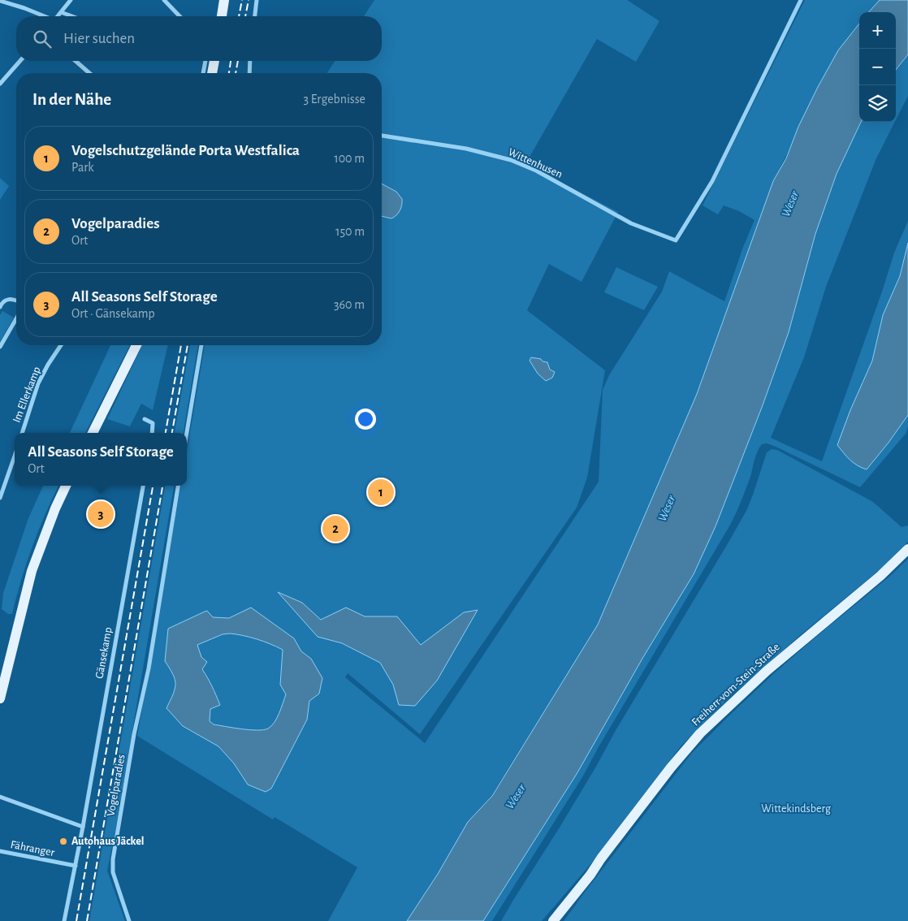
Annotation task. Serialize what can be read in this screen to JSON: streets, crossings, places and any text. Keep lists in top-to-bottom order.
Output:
{
  "streets": {
    "main road": ["Freiherr-vom-Stein-Straße"],
    "street": [
      "Wittenhusen",
      "Im Ellerkamp",
      "Gänsekamp",
      "Vogelparadies",
      "Fähranger"
    ]
  },
  "crossings": [
    ["Gänsekamp", "Fähranger"]
  ],
  "water": ["Weser"],
  "parks": ["Wittekindsberg"],
  "places": ["Autohaus Jäckel"],
  "page": {
    "map_buttons": ["+", "−"],
    "search": "Hier suchen",
    "heading": ["In der Nähe", "3 Ergebnisse"],
    "list": [
      {
        "mark": "1",
        "name": "Vogelschutzgelände Porta Westfalica",
        "note": "Park",
        "value": "100 m"
      },
      {
        "mark": "2",
        "name": "Vogelparadies",
        "note": "Ort",
        "value": "150 m"
      },
      {
        "mark": "3",
        "name": "All Seasons Self Storage",
        "note": "Ort · Gänsekamp",
        "value": "360 m"
      }
    ],
    "popup": ["All Seasons Self Storage", "Ort"],
    "pins": ["1", "3", "2"]
  }
}
